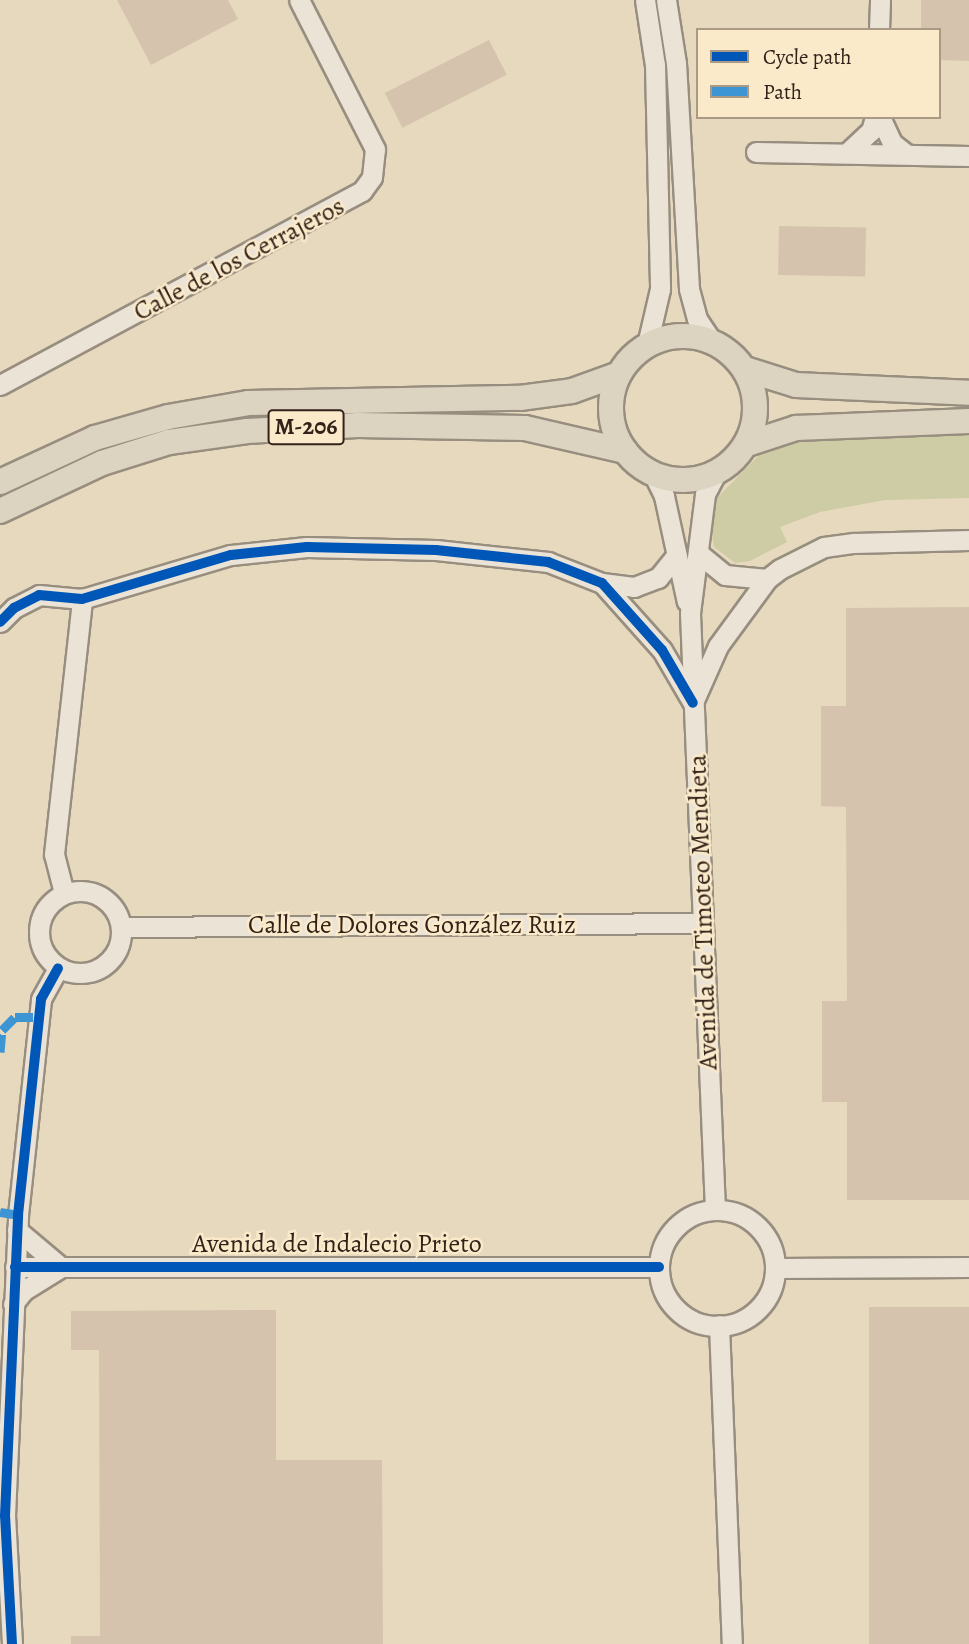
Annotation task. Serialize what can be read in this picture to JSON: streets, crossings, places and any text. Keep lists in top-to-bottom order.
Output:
{
  "streets": {
    "main road": ["M-206"],
    "street": [
      "Calle de los Cerrajeros",
      "Avenida de Timoteo Mendieta",
      "Calle de Dolores González Ruiz",
      "Avenida de Indalecio Prieto"
    ]
  },
  "crossings": [
    ["M-206", "Avenida de Timoteo Mendieta"],
    ["Avenida de Timoteo Mendieta", "Calle de Dolores González Ruiz"],
    ["Avenida de Timoteo Mendieta", "Avenida de Indalecio Prieto"]
  ],
  "legend": ["Cycle path", "Path"]
}
